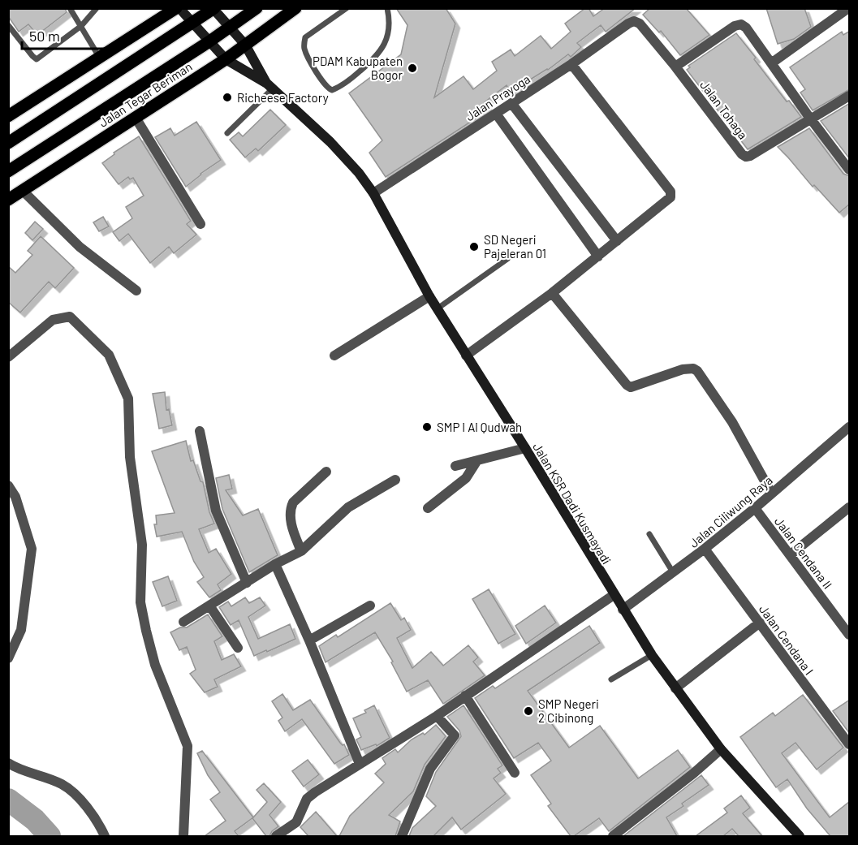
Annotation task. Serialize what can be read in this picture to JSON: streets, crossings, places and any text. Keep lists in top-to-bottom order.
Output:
{
  "streets": {
    "main road": ["Jalan Tegar Beriman", "Jalan KSR Dadi Kusmayadi"],
    "street": [
      "Jalan Prayoga",
      "Jalan Tohaga",
      "Jalan Ciliwung Raya",
      "Jalan Cendana II",
      "Jalan Cendana I"
    ]
  },
  "crossings": [
    ["Jalan Tegar Beriman", "Jalan KSR Dadi Kusmayadi"],
    ["Jalan Prayoga", "Jalan Tohaga"],
    ["Jalan Prayoga", "Jalan KSR Dadi Kusmayadi"],
    ["Jalan KSR Dadi Kusmayadi", "Jalan Ciliwung Raya"],
    ["Jalan Ciliwung Raya", "Jalan Cendana II"],
    ["Jalan Ciliwung Raya", "Jalan Cendana I"]
  ],
  "places": [
    "PDAM Kabupaten Bogor",
    "Richeese Factory",
    "SD Negeri Pajeleran 01",
    "SMP I Al Qudwah",
    "SMP Negeri 2 Cibinong"
  ],
  "scale_bar": "50 m"
}
